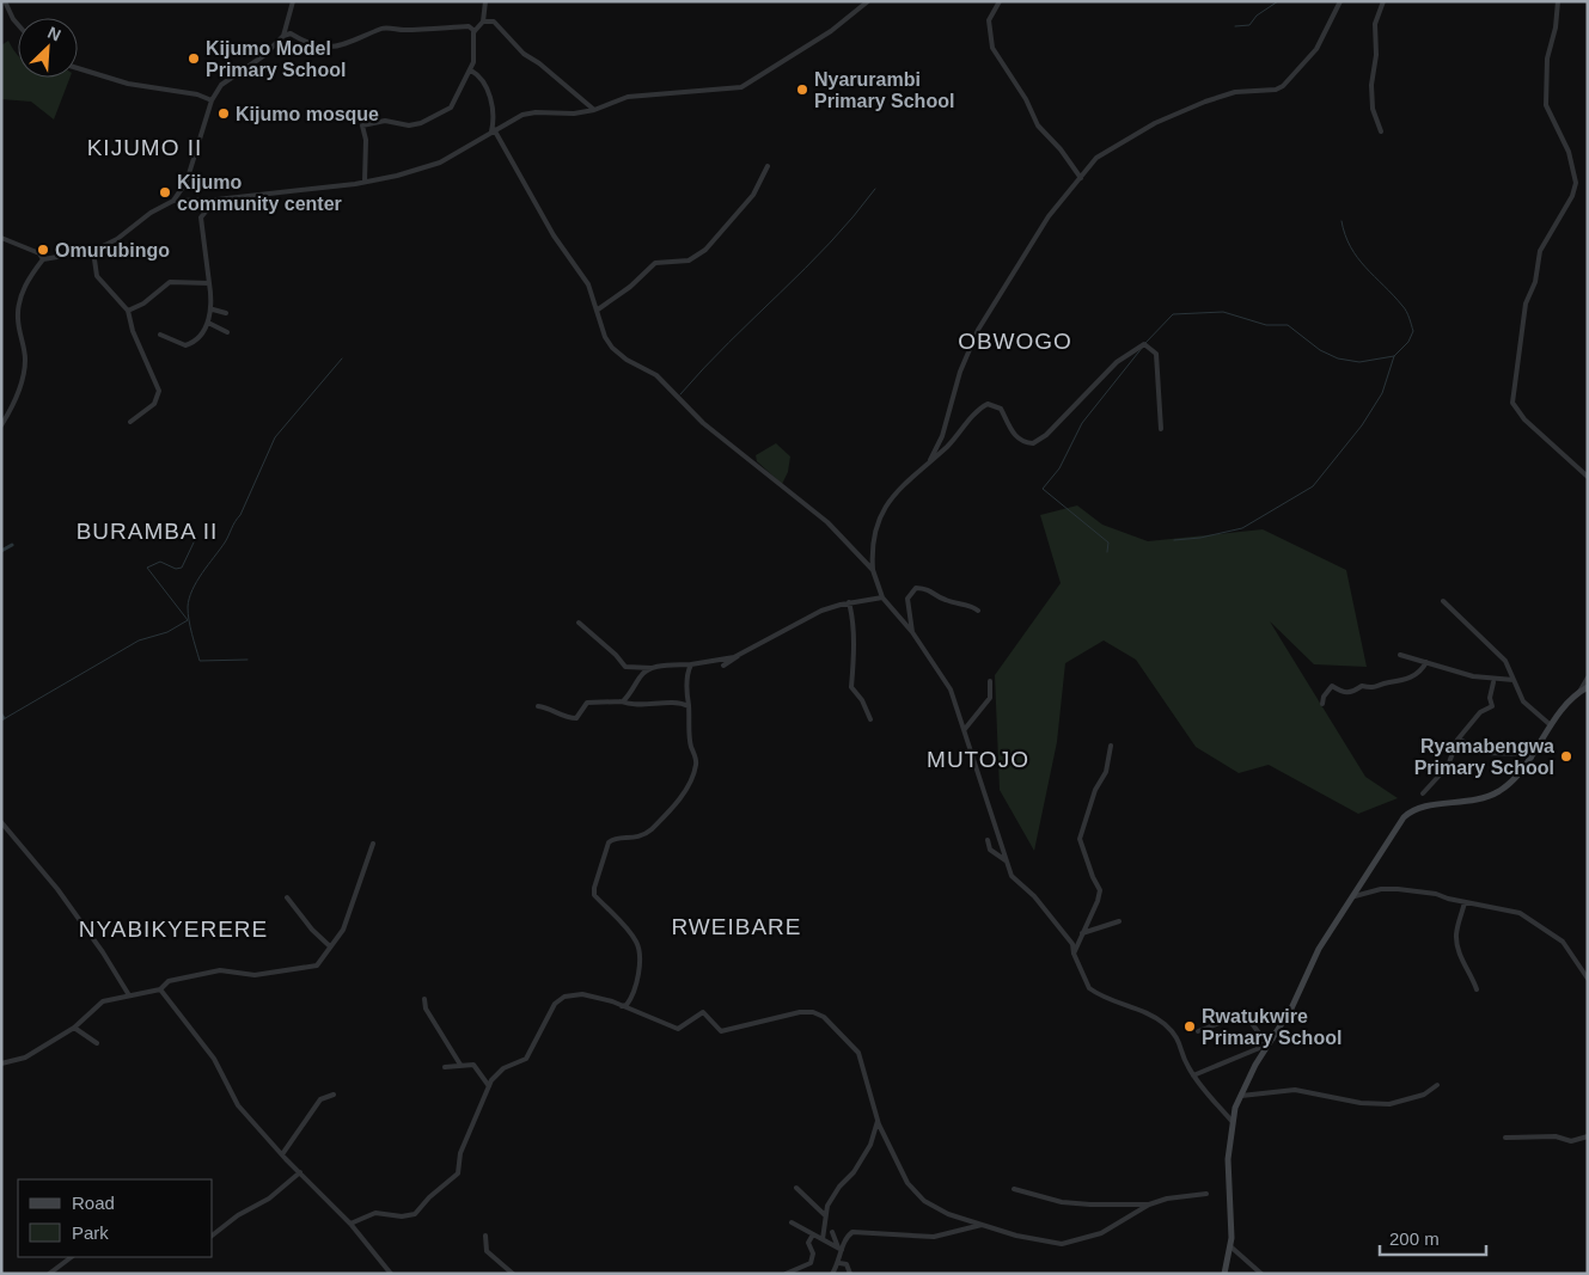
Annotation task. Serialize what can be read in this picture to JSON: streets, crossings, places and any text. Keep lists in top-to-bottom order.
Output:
{
  "districts": [
    "KIJUMO II",
    "OBWOGO",
    "BURAMBA II",
    "MUTOJO",
    "RWEIBARE",
    "NYABIKYERERE"
  ],
  "places": [
    "Kijumo Model Primary School",
    "Nyarurambi Primary School",
    "Kijumo mosque",
    "Kijumo community center",
    "Omurubingo",
    "Ryamabengwa Primary School",
    "Rwatukwire Primary School"
  ],
  "legend": ["Road", "Park"],
  "scale_bar": "200 m",
  "north": "top right"
}
